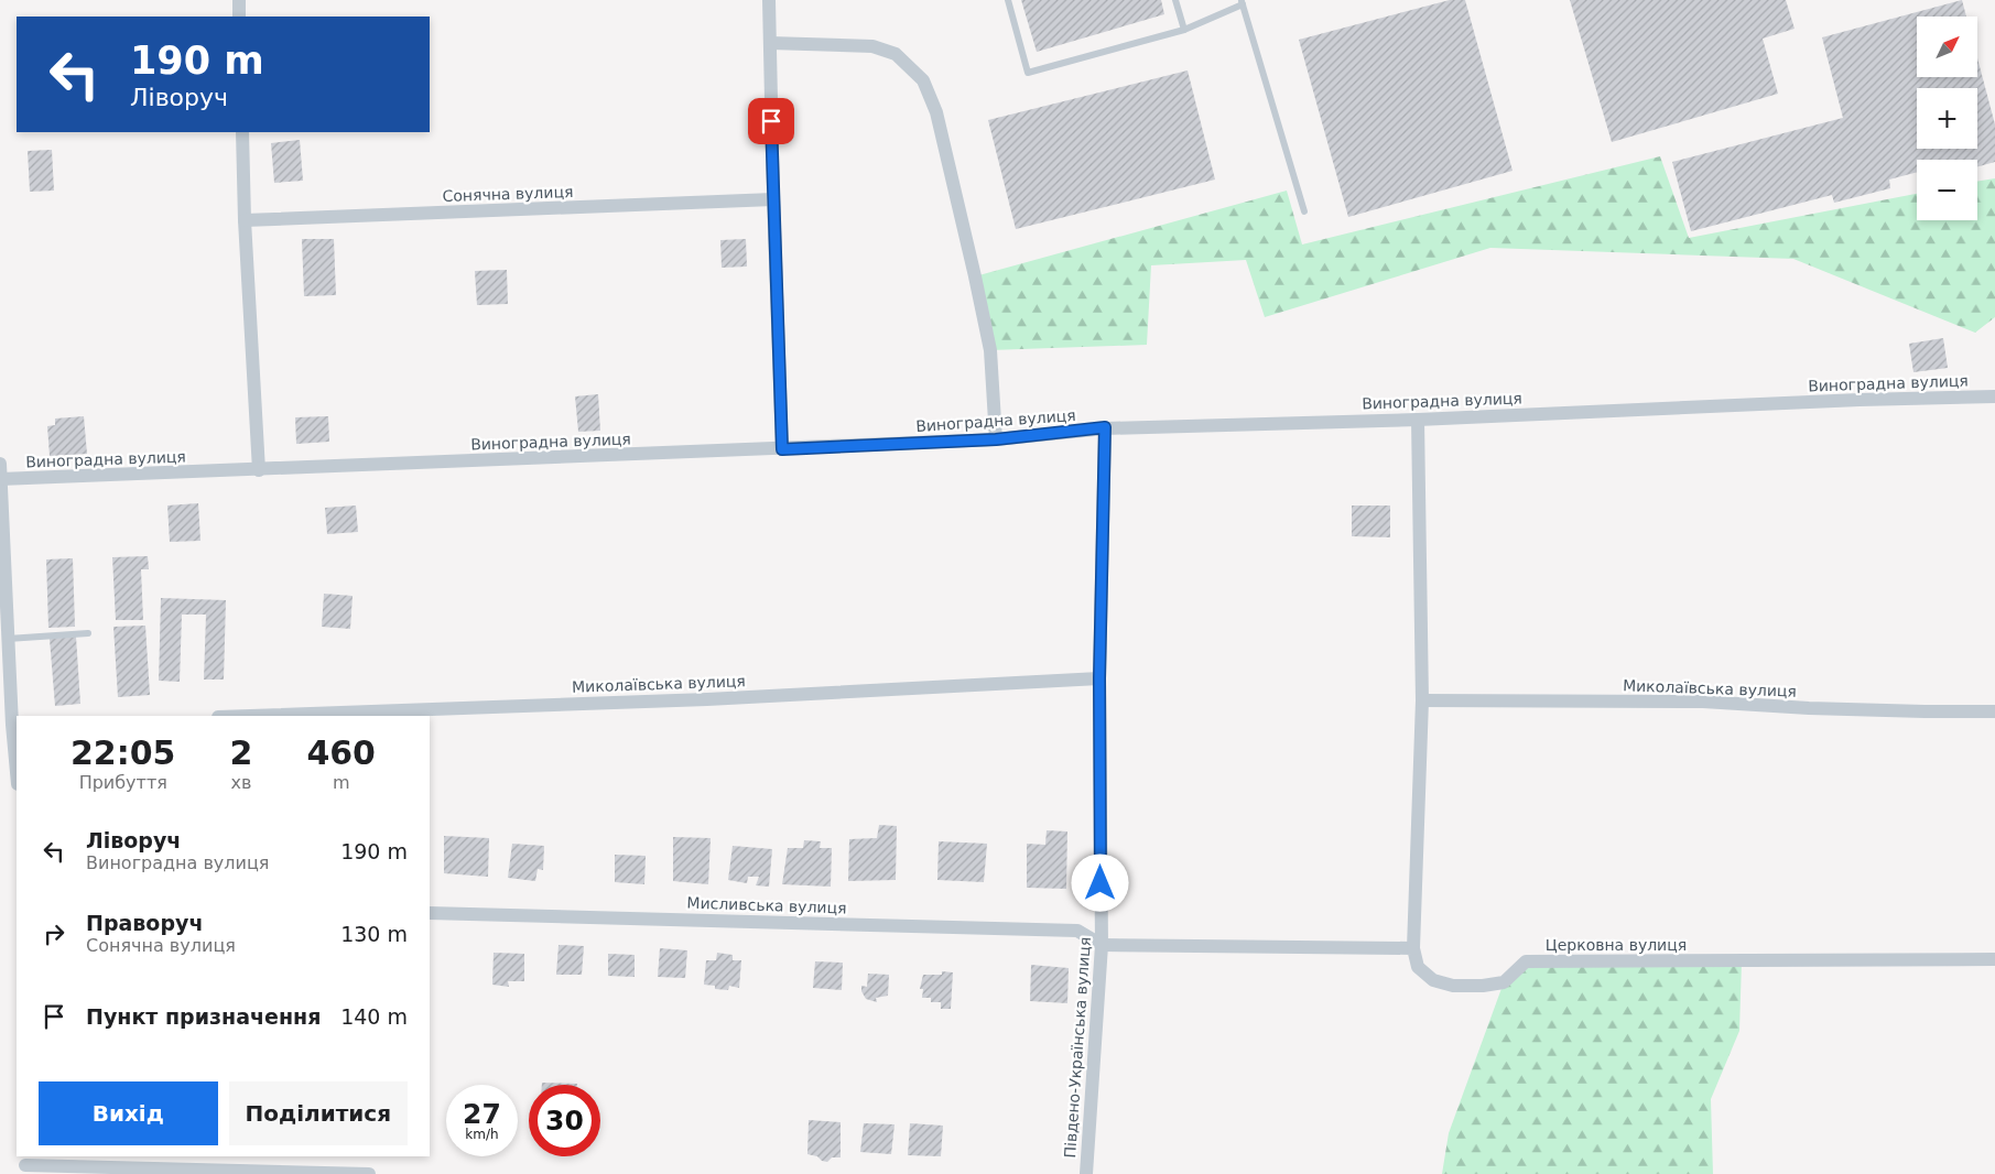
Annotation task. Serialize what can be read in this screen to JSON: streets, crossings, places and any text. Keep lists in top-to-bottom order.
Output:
{
  "streets": {
    "street": [
      "Сонячна вулиця",
      "Виноградна вулиця",
      "Миколаївська вулиця",
      "Мисливська вулиця",
      "Церковна вулиця",
      "Південо-Українська вулиця"
    ]
  },
  "crossings": [
    ["Виноградна вулиця", "Південо-Українська вулиця"],
    ["Миколаївська вулиця", "Південо-Українська вулиця"],
    ["Мисливська вулиця", "Південо-Українська вулиця"]
  ],
  "north": "top right",
  "page": {
    "map_buttons": ["+", "−"],
    "turn": ["190 m", "Ліворуч"],
    "eta": [
      "22:05",
      "Прибуття",
      "2",
      "хв",
      "460",
      "m"
    ],
    "list": [
      {
        "name": "Ліворуч",
        "note": "Виноградна вулиця",
        "value": "190 m"
      },
      {
        "name": "Праворуч",
        "note": "Сонячна вулиця",
        "value": "130 m"
      },
      {
        "name": "Пункт призначення",
        "value": "140 m"
      }
    ],
    "buttons": ["Вихід", "Поділитися"],
    "speed": "27 km/h",
    "limit": "30"
  }
}
